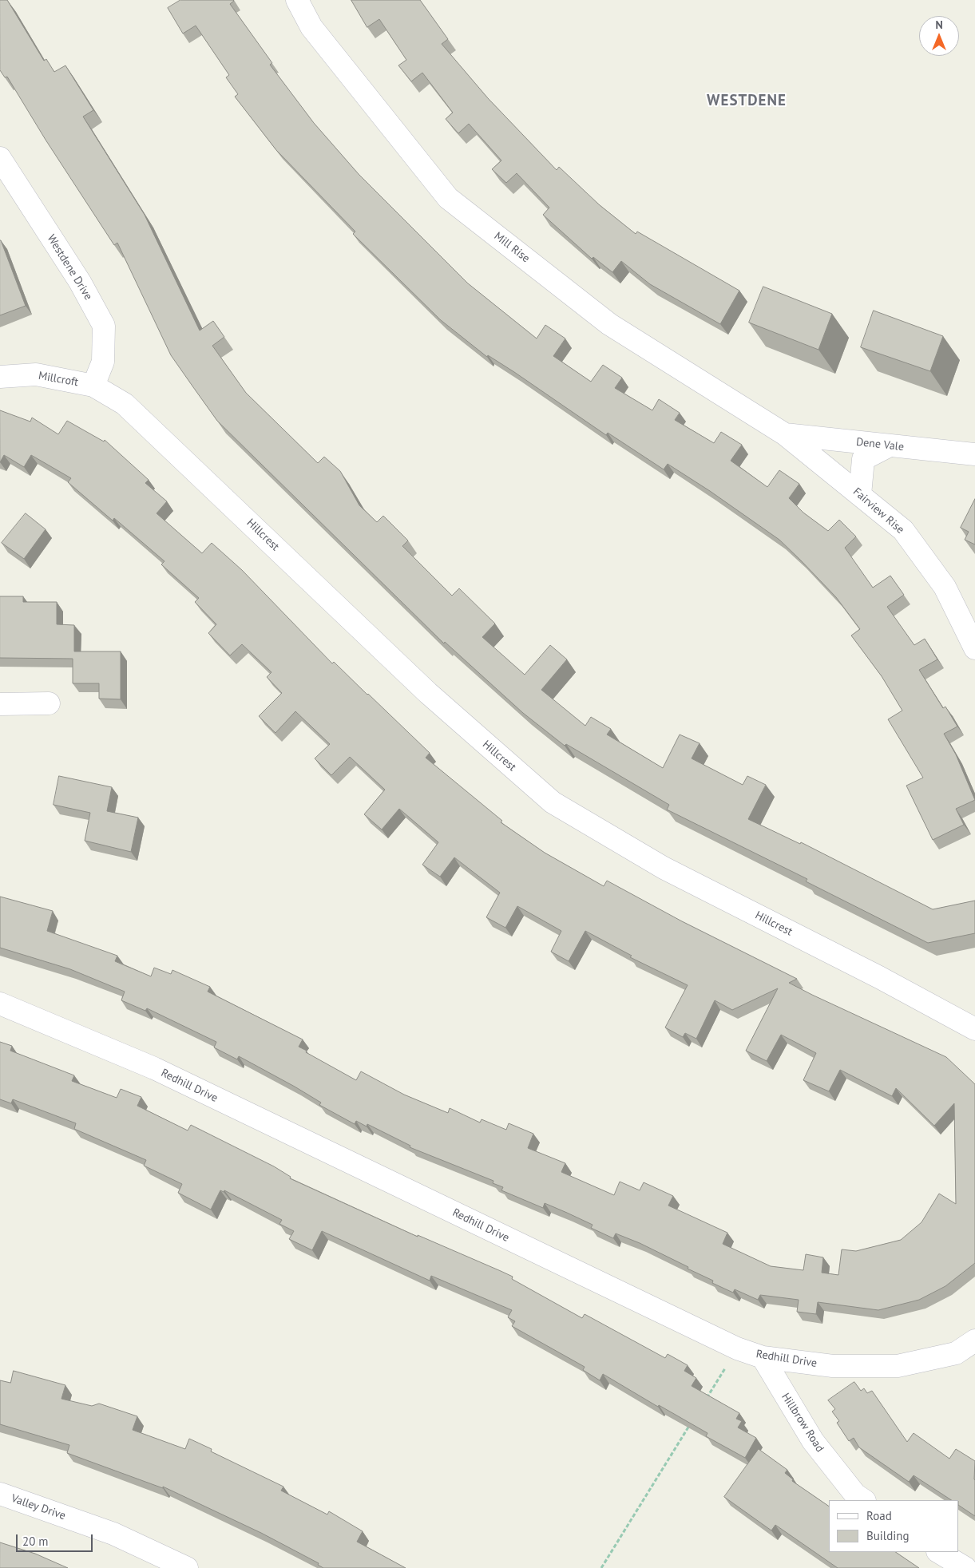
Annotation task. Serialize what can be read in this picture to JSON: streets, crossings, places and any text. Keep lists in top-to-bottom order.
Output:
{
  "streets": {
    "street": [
      "Mill Rise",
      "Westdene Drive",
      "Millcroft",
      "Dene Vale",
      "Fairview Rise",
      "Hillcrest",
      "Redhill Drive",
      "Hillbrow Road",
      "Valley Drive"
    ]
  },
  "crossings": [
    ["Mill Rise", "Dene Vale"],
    ["Mill Rise", "Fairview Rise"],
    ["Westdene Drive", "Millcroft"],
    ["Westdene Drive", "Hillcrest"],
    ["Millcroft", "Hillcrest"],
    ["Dene Vale", "Fairview Rise"],
    ["Redhill Drive", "Hillbrow Road"]
  ],
  "districts": ["WESTDENE"],
  "legend": ["Road", "Building"],
  "scale_bar": "20 m",
  "north": "top"
}
